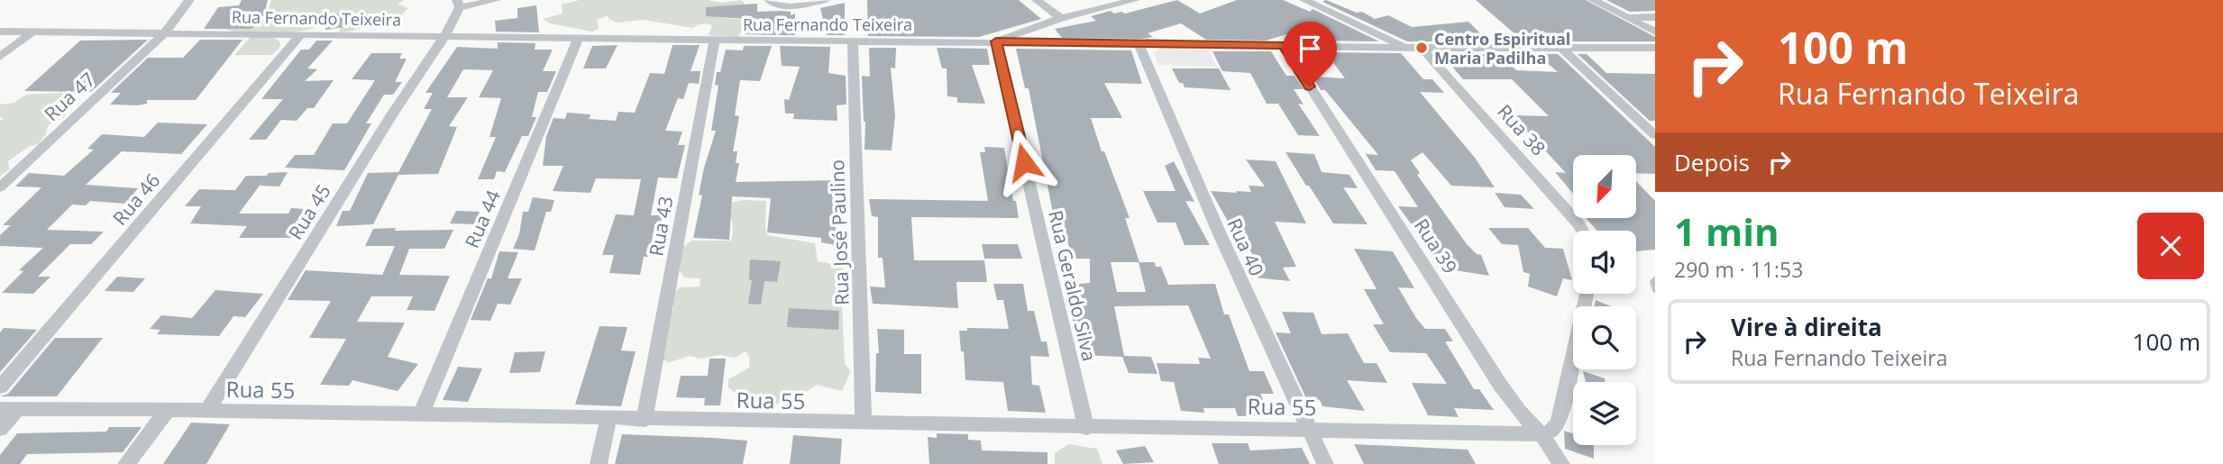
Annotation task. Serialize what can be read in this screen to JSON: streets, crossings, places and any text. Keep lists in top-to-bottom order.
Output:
{
  "streets": {
    "street": [
      "Rua Fernando Teixeira",
      "Rua 47",
      "Rua 38",
      "Rua 46",
      "Rua 45",
      "Rua 44",
      "Rua 43",
      "Rua José Paulino",
      "Rua 39",
      "Rua 40",
      "Rua Geraldo Silva",
      "Rua 55"
    ]
  },
  "crossings": [
    ["Rua Fernando Teixeira", "Rua 47"],
    ["Rua Fernando Teixeira", "Rua 38"],
    ["Rua Fernando Teixeira", "Rua 46"],
    ["Rua Fernando Teixeira", "Rua 45"],
    ["Rua Fernando Teixeira", "Rua 44"],
    ["Rua Fernando Teixeira", "Rua 43"],
    ["Rua Fernando Teixeira", "Rua José Paulino"],
    ["Rua Fernando Teixeira", "Rua 39"],
    ["Rua Fernando Teixeira", "Rua 40"],
    ["Rua Fernando Teixeira", "Rua Geraldo Silva"],
    ["Rua 45", "Rua 55"],
    ["Rua 44", "Rua 55"],
    ["Rua 43", "Rua 55"],
    ["Rua José Paulino", "Rua 55"],
    ["Rua 39", "Rua 55"],
    ["Rua 40", "Rua 55"],
    ["Rua Geraldo Silva", "Rua 55"]
  ],
  "places": ["Centro Espiritual Maria Padilha"],
  "north": "bottom left",
  "page": {
    "turn": ["100 m", "Rua Fernando Teixeira"],
    "then": "Depois",
    "heading": ["1 min", "290 m · 11:53"],
    "list": [
      {
        "name": "Vire à direita",
        "note": "Rua Fernando Teixeira",
        "value": "100 m"
      }
    ]
  }
}
